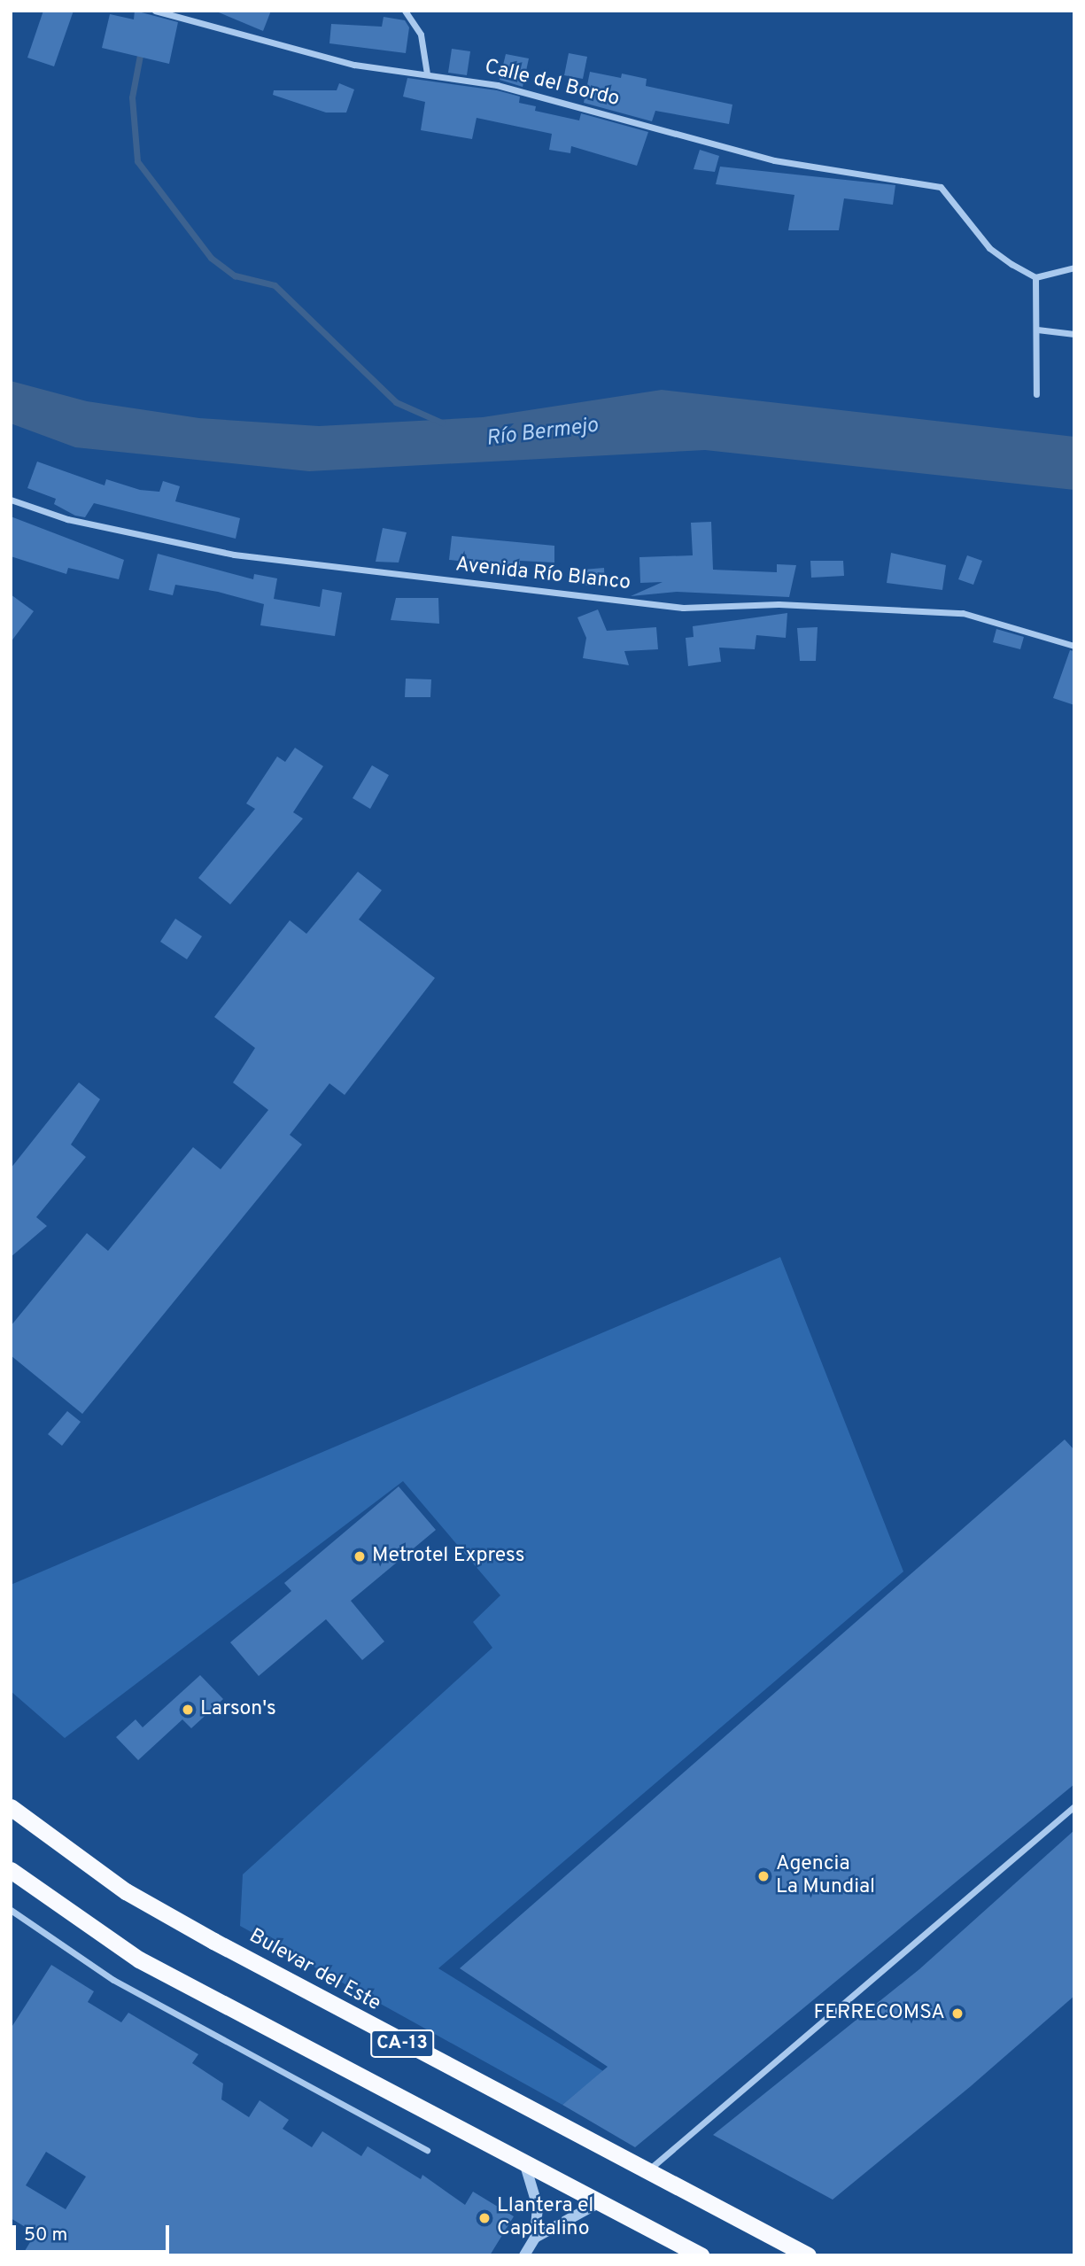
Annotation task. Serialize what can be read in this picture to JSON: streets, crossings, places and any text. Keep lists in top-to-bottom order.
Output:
{
  "streets": {
    "highway": ["Bulevar del Este", "CA-13"],
    "street": ["Calle del Bordo", "Avenida Río Blanco"]
  },
  "water": ["Río Bermejo"],
  "places": [
    "Metrotel Express",
    "Larson's",
    "Agencia La Mundial",
    "FERRECOMSA",
    "Llantera el Capitalino"
  ],
  "scale_bar": "50 m"
}
